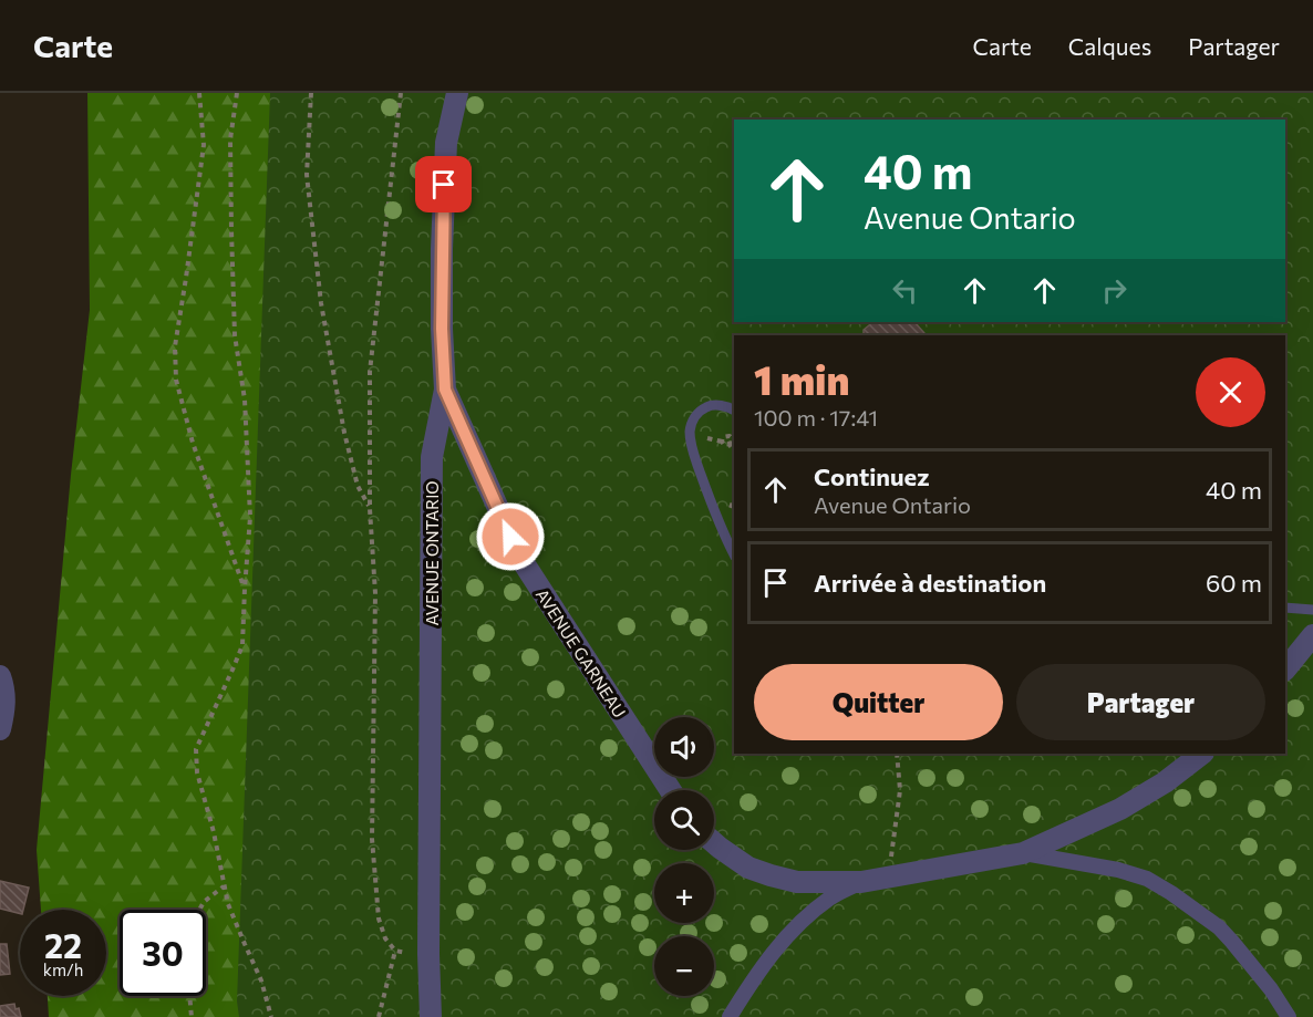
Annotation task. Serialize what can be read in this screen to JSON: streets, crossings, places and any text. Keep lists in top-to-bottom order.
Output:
{
  "streets": {
    "street": ["AVENUE ONTARIO", "AVENUE GARNEAU"]
  },
  "crossings": [
    ["AVENUE ONTARIO", "AVENUE GARNEAU"]
  ],
  "page": {
    "header": "Carte",
    "nav": ["Carte", "Calques", "Partager"],
    "turn": ["40 m", "Avenue Ontario"],
    "heading": ["1 min", "100 m · 17:41"],
    "list": [
      {
        "name": "Continuez",
        "note": "Avenue Ontario",
        "value": "40 m"
      },
      {
        "name": "Arrivée à destination",
        "value": "60 m"
      }
    ],
    "buttons": ["Quitter", "Partager"],
    "map_buttons": ["+", "−"],
    "speed": "22 km/h",
    "limit": "30"
  }
}
